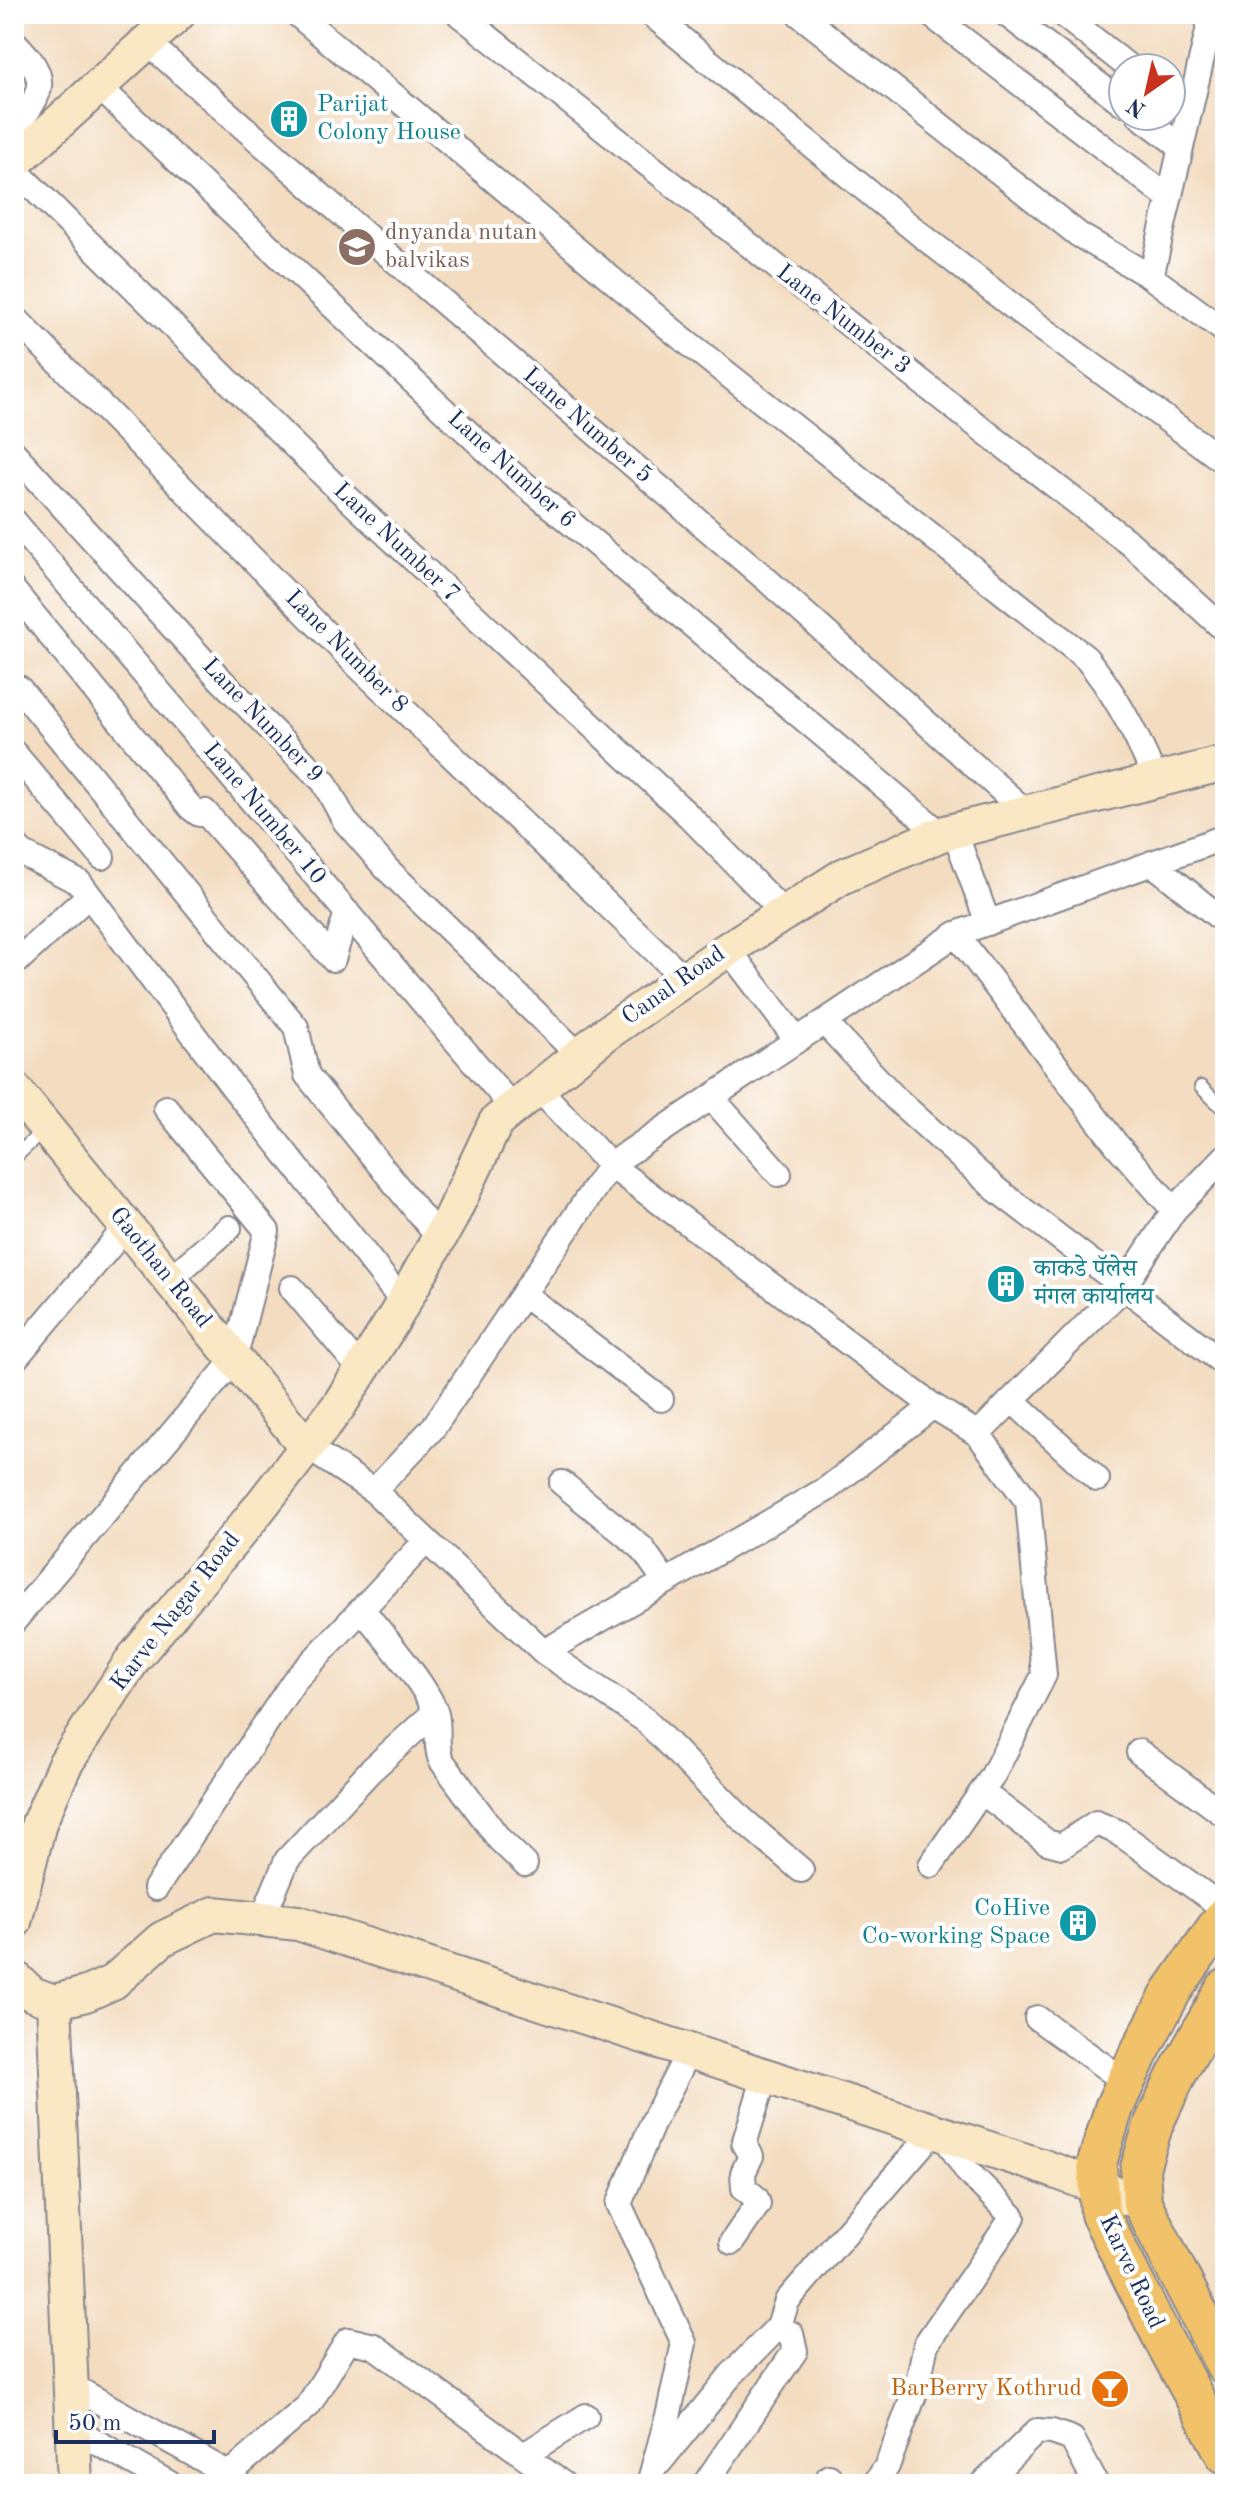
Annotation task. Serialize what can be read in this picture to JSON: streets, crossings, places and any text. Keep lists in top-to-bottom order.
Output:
{
  "streets": {
    "main road": ["Karve Road"],
    "street": [
      "Lane Number 3",
      "Lane Number 5",
      "Lane Number 6",
      "Lane Number 7",
      "Lane Number 8",
      "Lane Number 9",
      "Lane Number 10",
      "Canal Road",
      "Gaothan Road",
      "Karve Nagar Road"
    ]
  },
  "crossings": [
    ["Lane Number 5", "Canal Road"],
    ["Lane Number 6", "Canal Road"],
    ["Lane Number 7", "Canal Road"],
    ["Lane Number 8", "Canal Road"],
    ["Lane Number 9", "Canal Road"],
    ["Lane Number 10", "Canal Road"],
    ["Canal Road", "Gaothan Road"],
    ["Canal Road", "Karve Nagar Road"],
    ["Gaothan Road", "Karve Nagar Road"]
  ],
  "places": {
    "building": ["Parijat Colony House", "काकडे पॅलेस मंगल कार्यालय", "CoHive Co-working Space"],
    "school or university": ["dnyanda nutan balvikas"],
    "bar": ["BarBerry Kothrud"]
  },
  "scale_bar": "50 m",
  "north": "bottom left"
}
